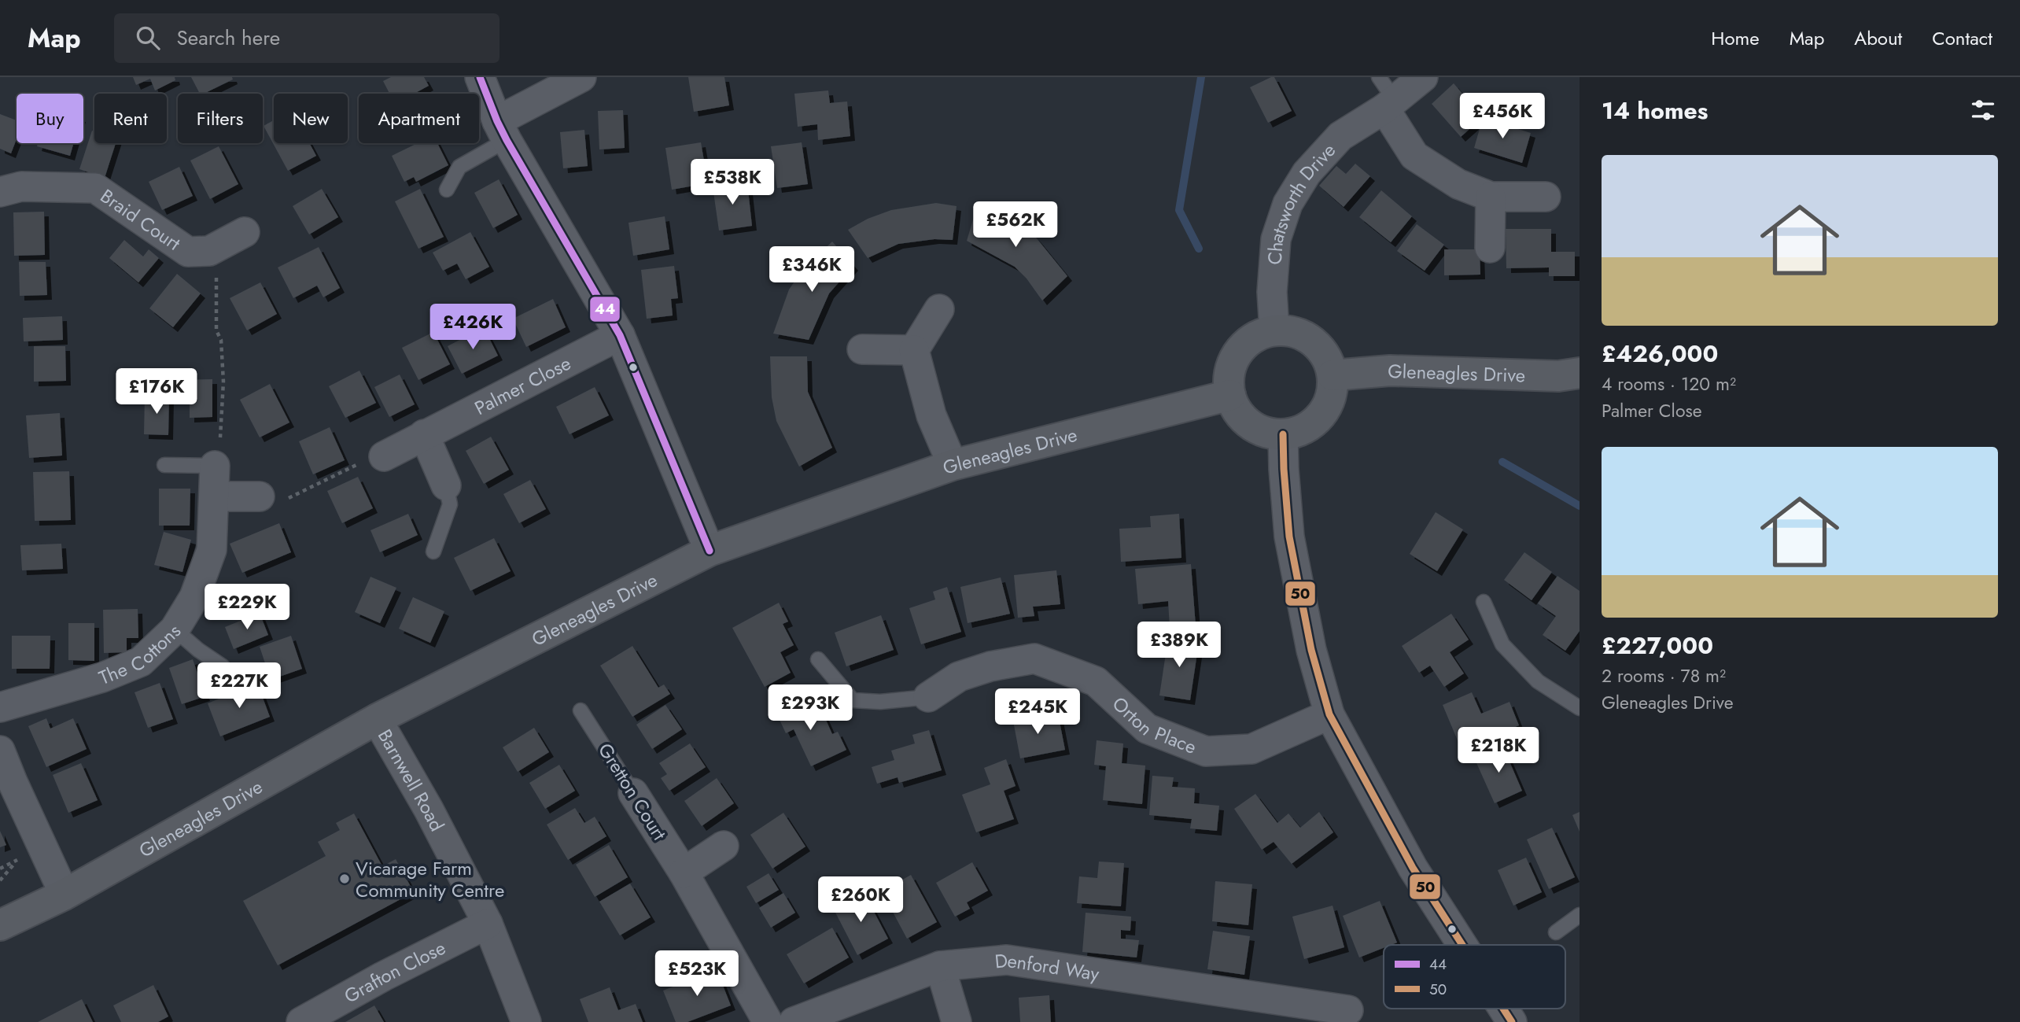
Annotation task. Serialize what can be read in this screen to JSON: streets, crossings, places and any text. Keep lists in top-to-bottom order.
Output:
{
  "streets": {
    "street": [
      "Chatsworth Drive",
      "Braid Court",
      "Gleneagles Drive",
      "Palmer Close",
      "The Cottons",
      "Orton Place",
      "Barnwell Road",
      "Gretton Court",
      "Denford Way",
      "Grafton Close"
    ]
  },
  "crossings": [
    ["Chatsworth Drive", "Gleneagles Drive"],
    ["Gleneagles Drive", "Barnwell Road"],
    ["Barnwell Road", "Grafton Close"]
  ],
  "places": ["Vicarage Farm Community Centre"],
  "lines": ["transit line 44", "transit line 50"],
  "legend": ["44", "50"],
  "page": {
    "header": "Map",
    "search": "Search here",
    "nav": [
      "Home",
      "Map",
      "About",
      "Contact"
    ],
    "heading": "14 homes",
    "price": [
      "£456K",
      "£538K",
      "£562K",
      "£346K",
      "£426K",
      "£176K",
      "£229K",
      "£389K",
      "£227K",
      "£293K",
      "£245K",
      "£218K",
      "£260K",
      "£523K"
    ],
    "chip": [
      "Buy",
      "Rent",
      "Filters",
      "New",
      "Apartment"
    ],
    "list": [
      {
        "name": "£426,000",
        "note": "4 rooms · 120 m² · Palmer Close"
      },
      {
        "name": "£227,000",
        "note": "2 rooms · 78 m² · Gleneagles Drive"
      }
    ]
  }
}
